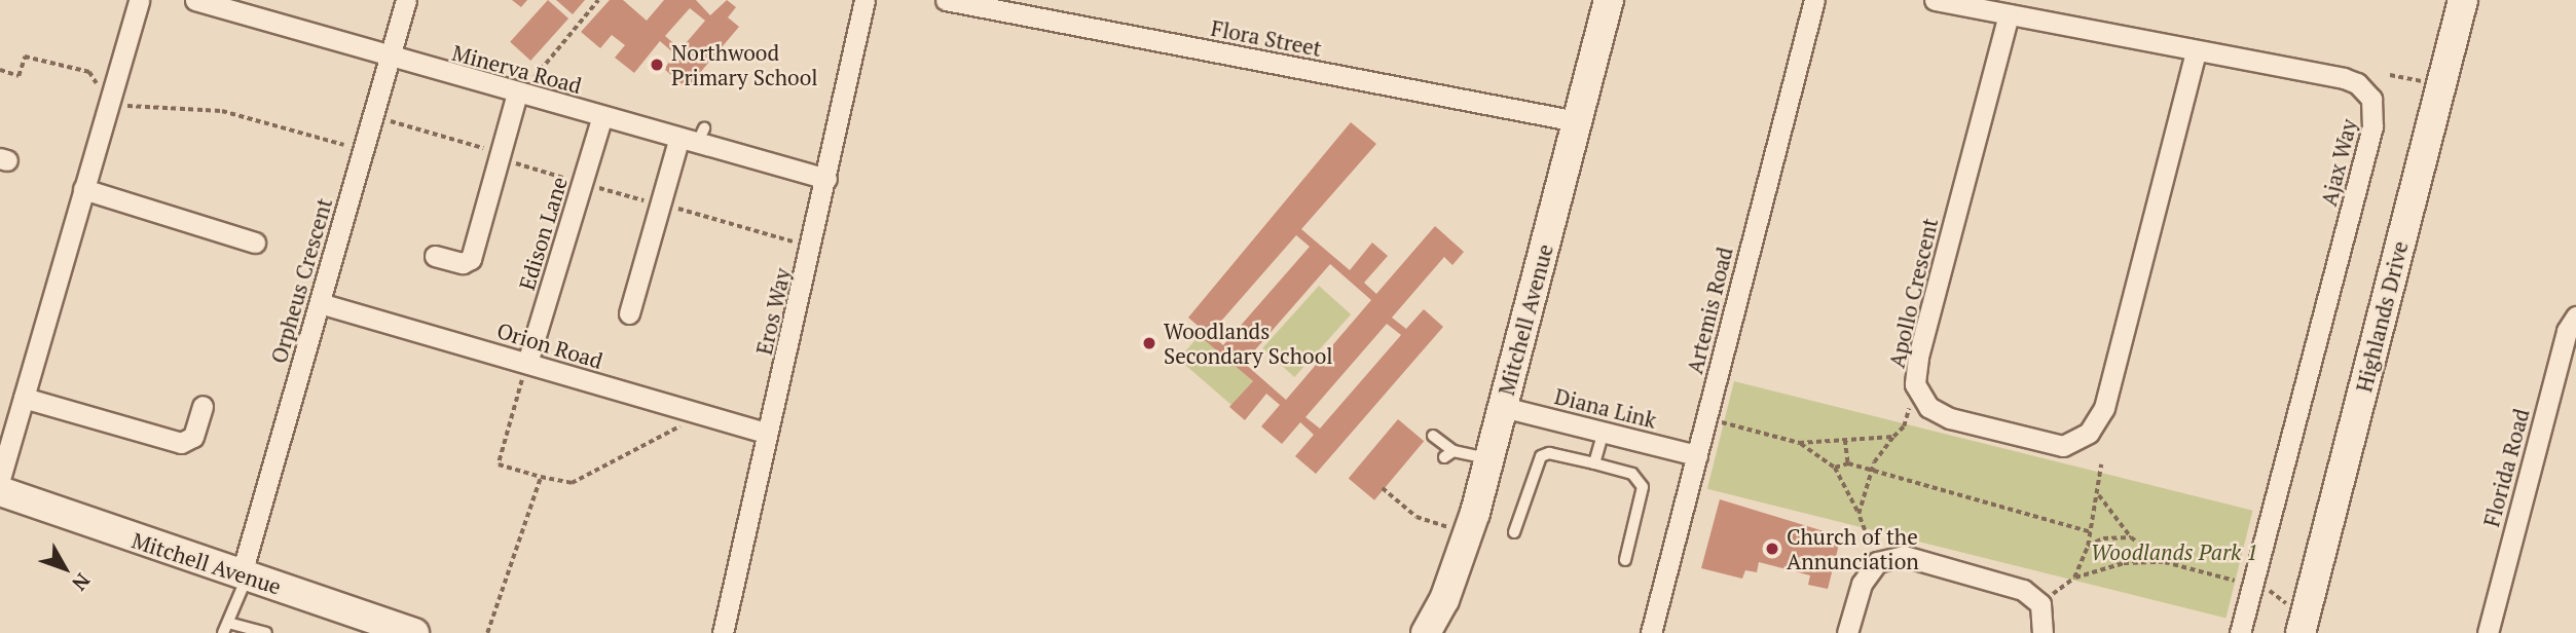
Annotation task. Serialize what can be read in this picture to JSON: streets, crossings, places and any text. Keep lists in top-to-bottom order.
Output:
{
  "streets": {
    "street": [
      "Flora Street",
      "Minerva Road",
      "Ajax Way",
      "Edison Lane",
      "Orpheus Crescent",
      "Apollo Crescent",
      "Artemis Road",
      "Eros Way",
      "Highlands Drive",
      "Mitchell Avenue",
      "Orion Road",
      "Diana Link",
      "Florida Road"
    ]
  },
  "crossings": [
    ["Flora Street", "Mitchell Avenue"],
    ["Minerva Road", "Edison Lane"],
    ["Minerva Road", "Orpheus Crescent"],
    ["Minerva Road", "Eros Way"],
    ["Ajax Way", "Apollo Crescent"],
    ["Edison Lane", "Orion Road"],
    ["Orpheus Crescent", "Mitchell Avenue"],
    ["Orpheus Crescent", "Orion Road"],
    ["Artemis Road", "Diana Link"],
    ["Eros Way", "Orion Road"],
    ["Mitchell Avenue", "Diana Link"]
  ],
  "parks": ["Woodlands Park 1"],
  "places": ["Northwood Primary School", "Woodlands Secondary School", "Church of the Annunciation"],
  "north": "bottom right"
}
